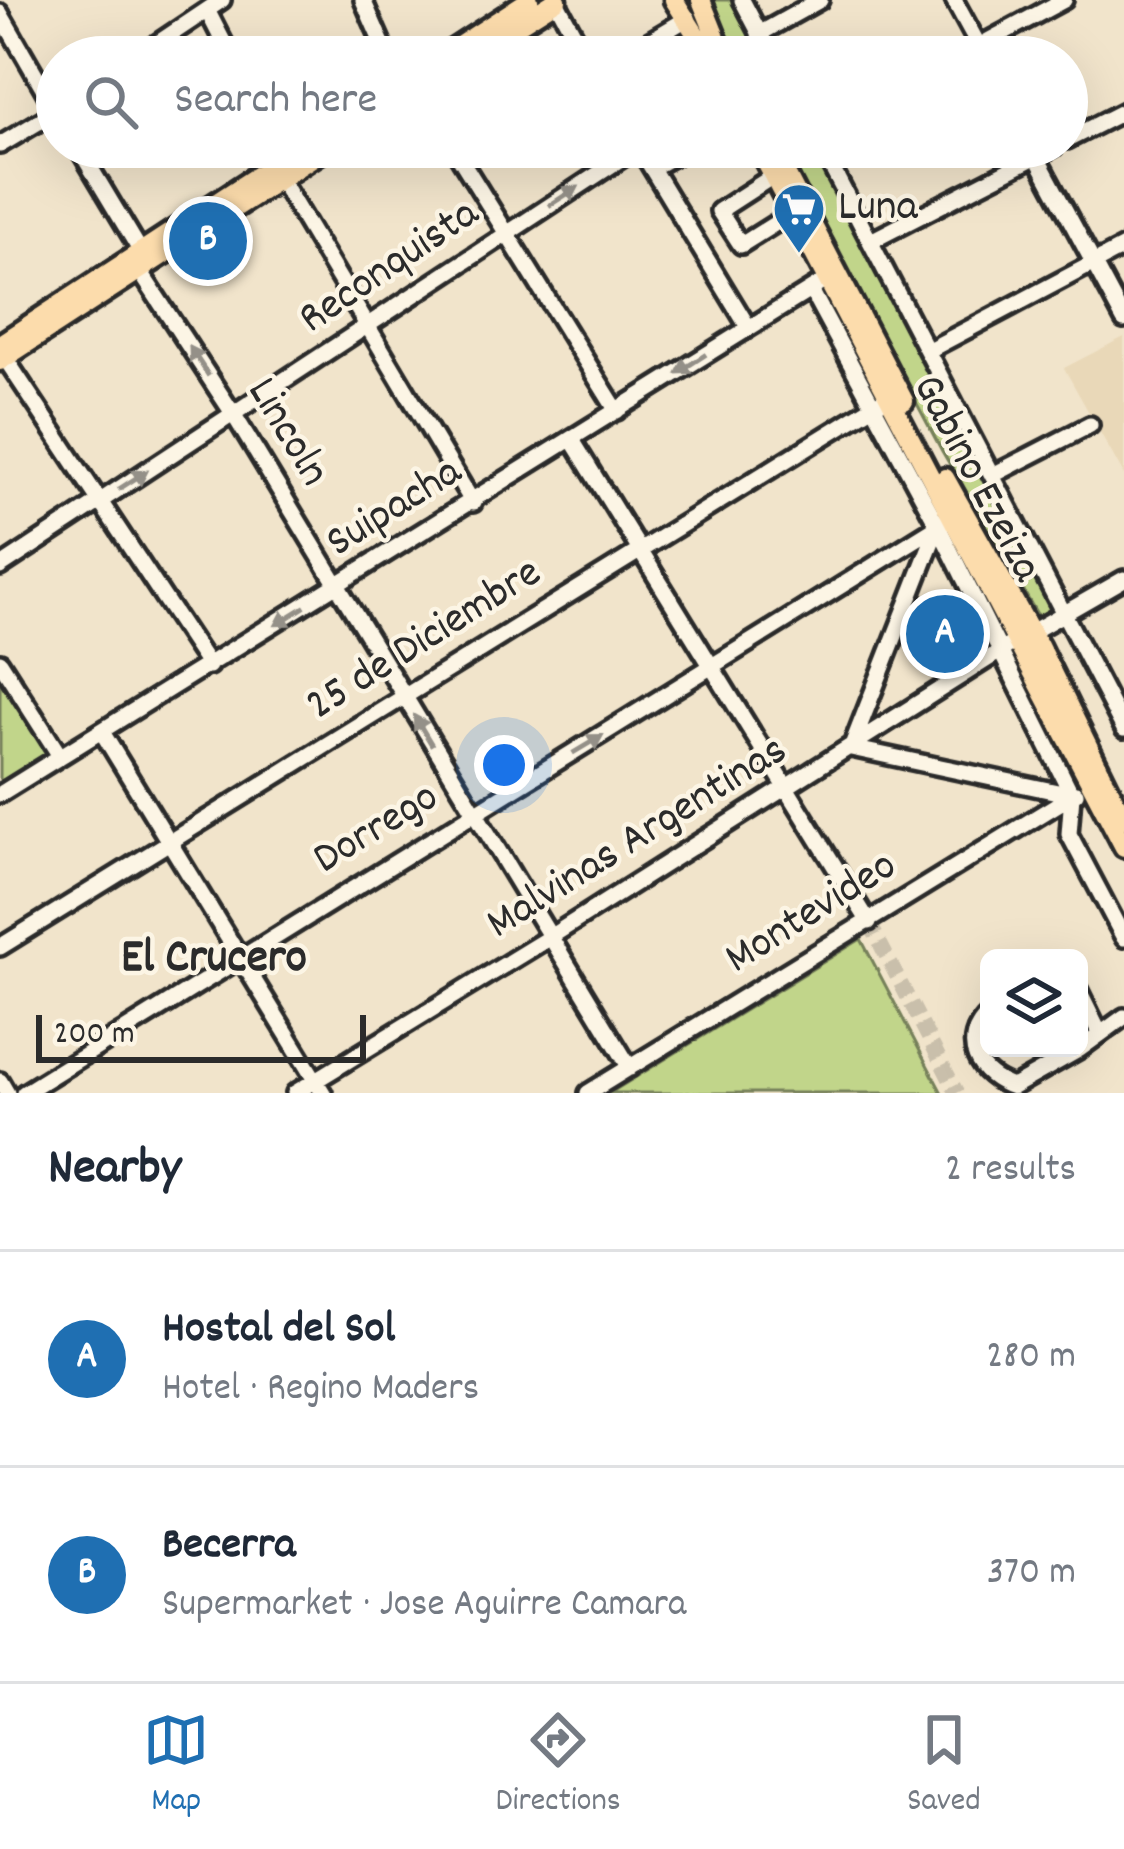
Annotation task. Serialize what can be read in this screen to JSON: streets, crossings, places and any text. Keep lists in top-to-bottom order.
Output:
{
  "streets": {
    "main road": ["Gabino Ezeiza"],
    "street": [
      "Reconquista",
      "Lincoln",
      "Suipacha",
      "25 de Diciembre",
      "Dorrego",
      "Malvinas Argentinas",
      "Montevideo"
    ]
  },
  "crossings": [
    ["Reconquista", "Lincoln"],
    ["Lincoln", "Suipacha"],
    ["Lincoln", "25 de Diciembre"],
    ["Lincoln", "Dorrego"],
    ["Lincoln", "Malvinas Argentinas"],
    ["Lincoln", "Montevideo"],
    ["Gabino Ezeiza", "Suipacha"],
    ["Gabino Ezeiza", "25 de Diciembre"],
    ["Gabino Ezeiza", "Dorrego"],
    ["Gabino Ezeiza", "Malvinas Argentinas"],
    ["Gabino Ezeiza", "Montevideo"]
  ],
  "one_way": ["Reconquista"],
  "districts": ["El Crucero"],
  "places": {
    "supermarket": ["Luna"]
  },
  "scale_bar": "200 m",
  "page": {
    "search": "Search here",
    "pins": ["B", "A"],
    "scale": "200 m",
    "heading": ["Nearby", "2 results"],
    "list": [
      {
        "mark": "A",
        "name": "Hostal del Sol",
        "note": "Hotel · Regino Maders",
        "value": "280 m"
      },
      {
        "mark": "B",
        "name": "Becerra",
        "note": "Supermarket · Jose Aguirre Camara",
        "value": "370 m"
      }
    ],
    "nav": ["Map", "Directions", "Saved"]
  }
}
